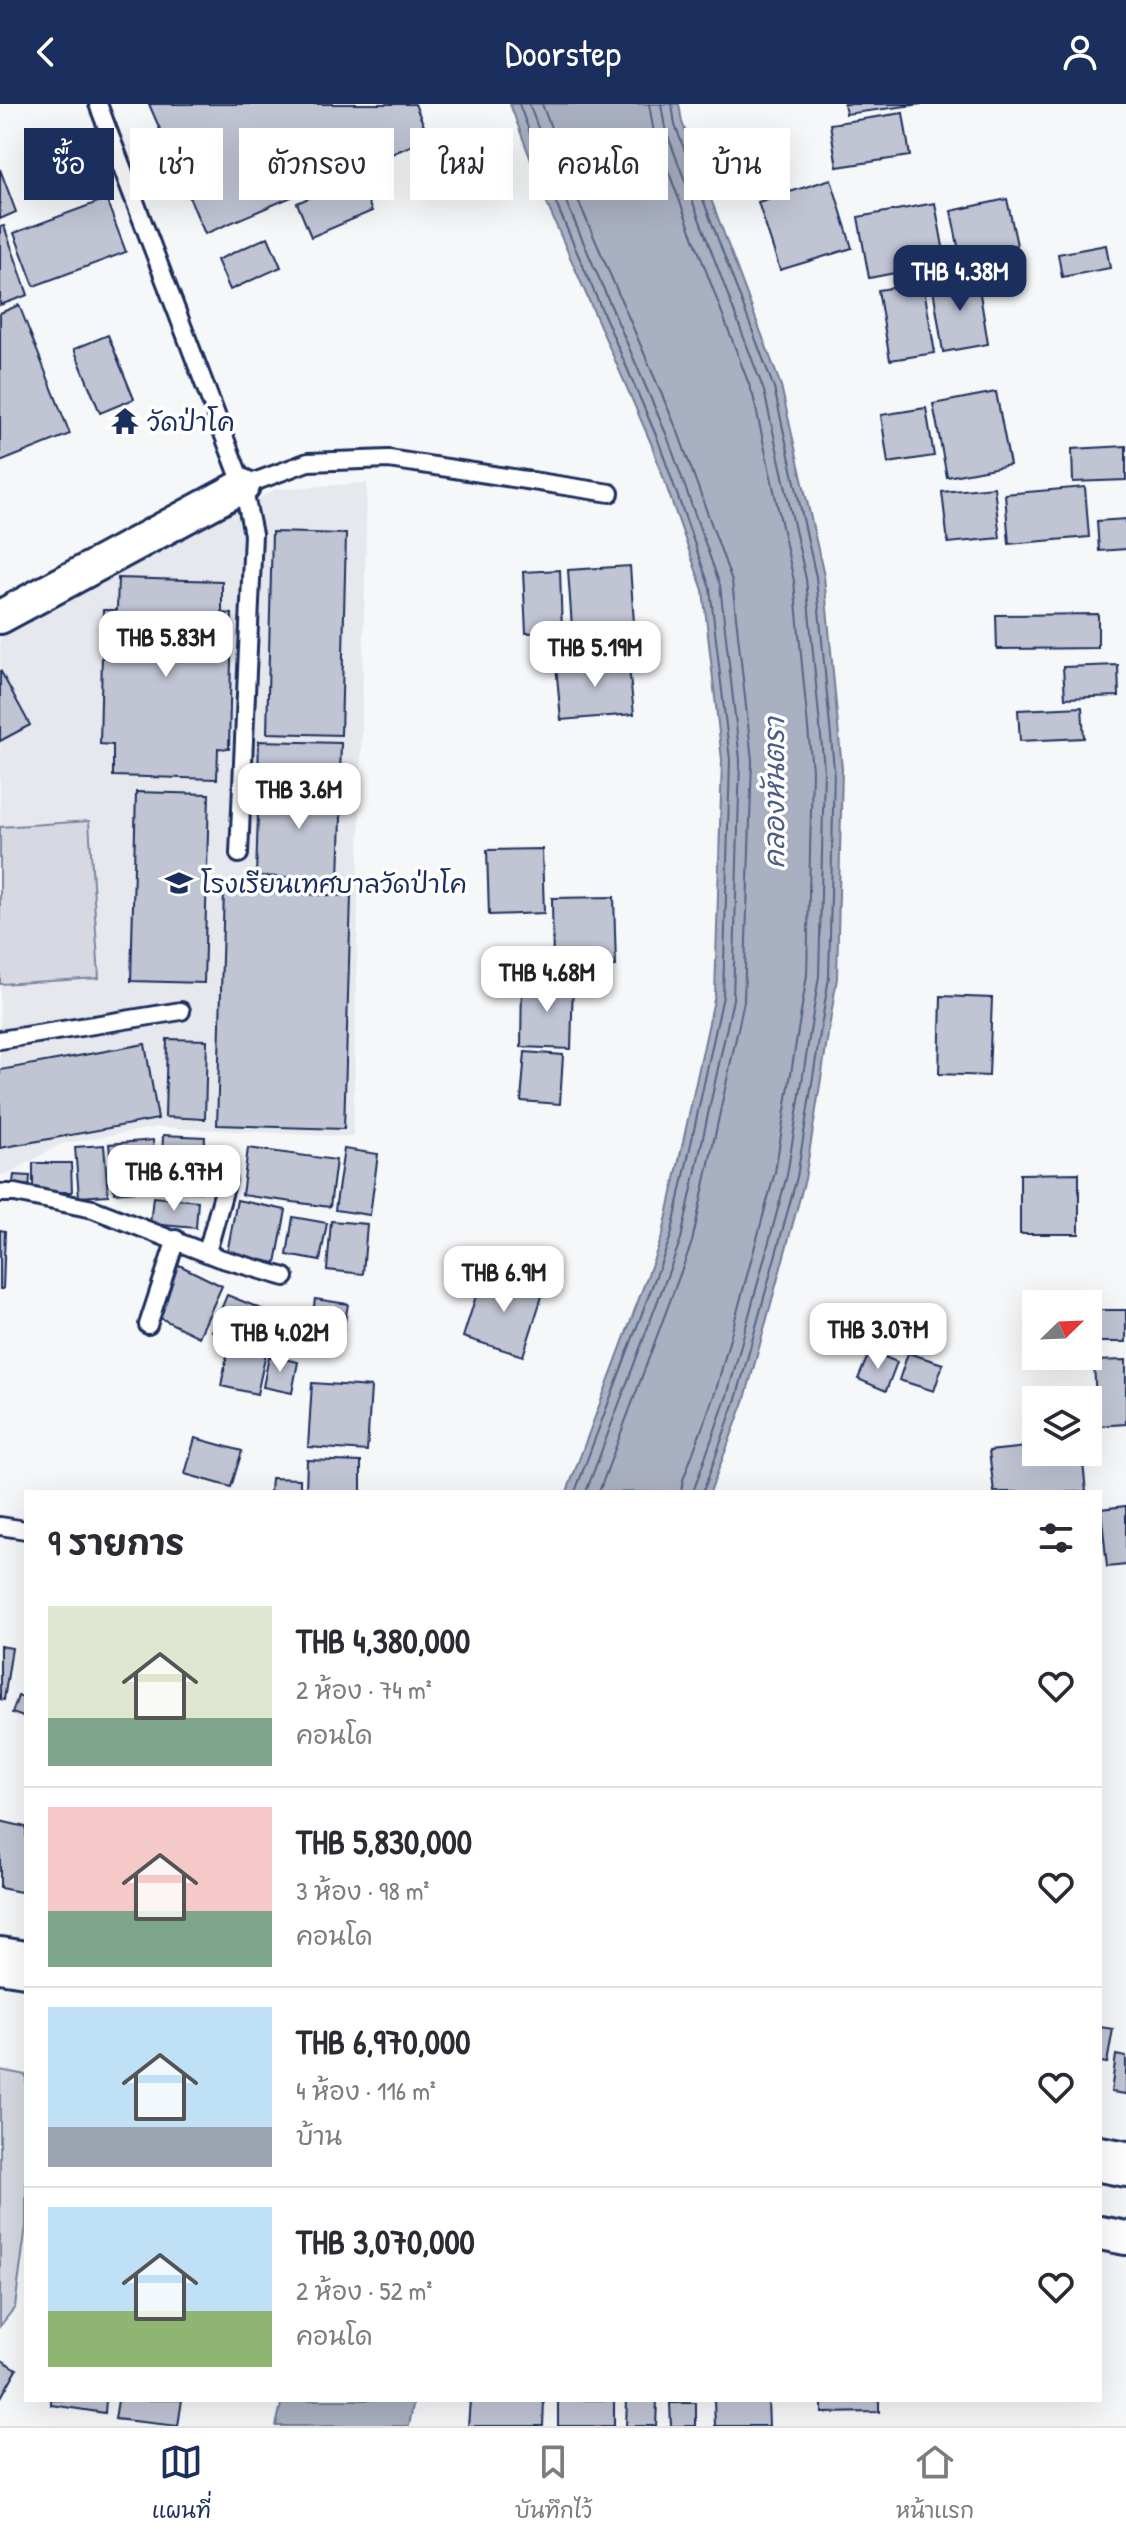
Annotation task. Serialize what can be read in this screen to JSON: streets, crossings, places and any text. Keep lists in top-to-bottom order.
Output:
{
  "water": ["คลองหันตรา"],
  "places": {
    "temple": ["วัดป่าโค"],
    "school or university": ["โรงเรียนเทศบาลวัดป่าโค"]
  },
  "north": "top right",
  "page": {
    "header": "Doorstep",
    "chip": [
      "ซื้อ",
      "เช่า",
      "ตัวกรอง",
      "ใหม่",
      "คอนโด",
      "บ้าน"
    ],
    "price": [
      "THB 4.38M",
      "THB 5.83M",
      "THB 5.19M",
      "THB 3.6M",
      "THB 4.68M",
      "THB 6.97M",
      "THB 6.9M",
      "THB 3.07M",
      "THB 4.02M"
    ],
    "heading": "9 รายการ",
    "list": [
      {
        "name": "THB 4,380,000",
        "note": "2 ห้อง · 74 m² · คอนโด"
      },
      {
        "name": "THB 5,830,000",
        "note": "3 ห้อง · 98 m² · คอนโด"
      },
      {
        "name": "THB 6,970,000",
        "note": "4 ห้อง · 116 m² · บ้าน"
      },
      {
        "name": "THB 3,070,000",
        "note": "2 ห้อง · 52 m² · คอนโด"
      }
    ],
    "tabs": ["แผนที่", "บันทึกไว้", "หน้าแรก"]
  }
}
